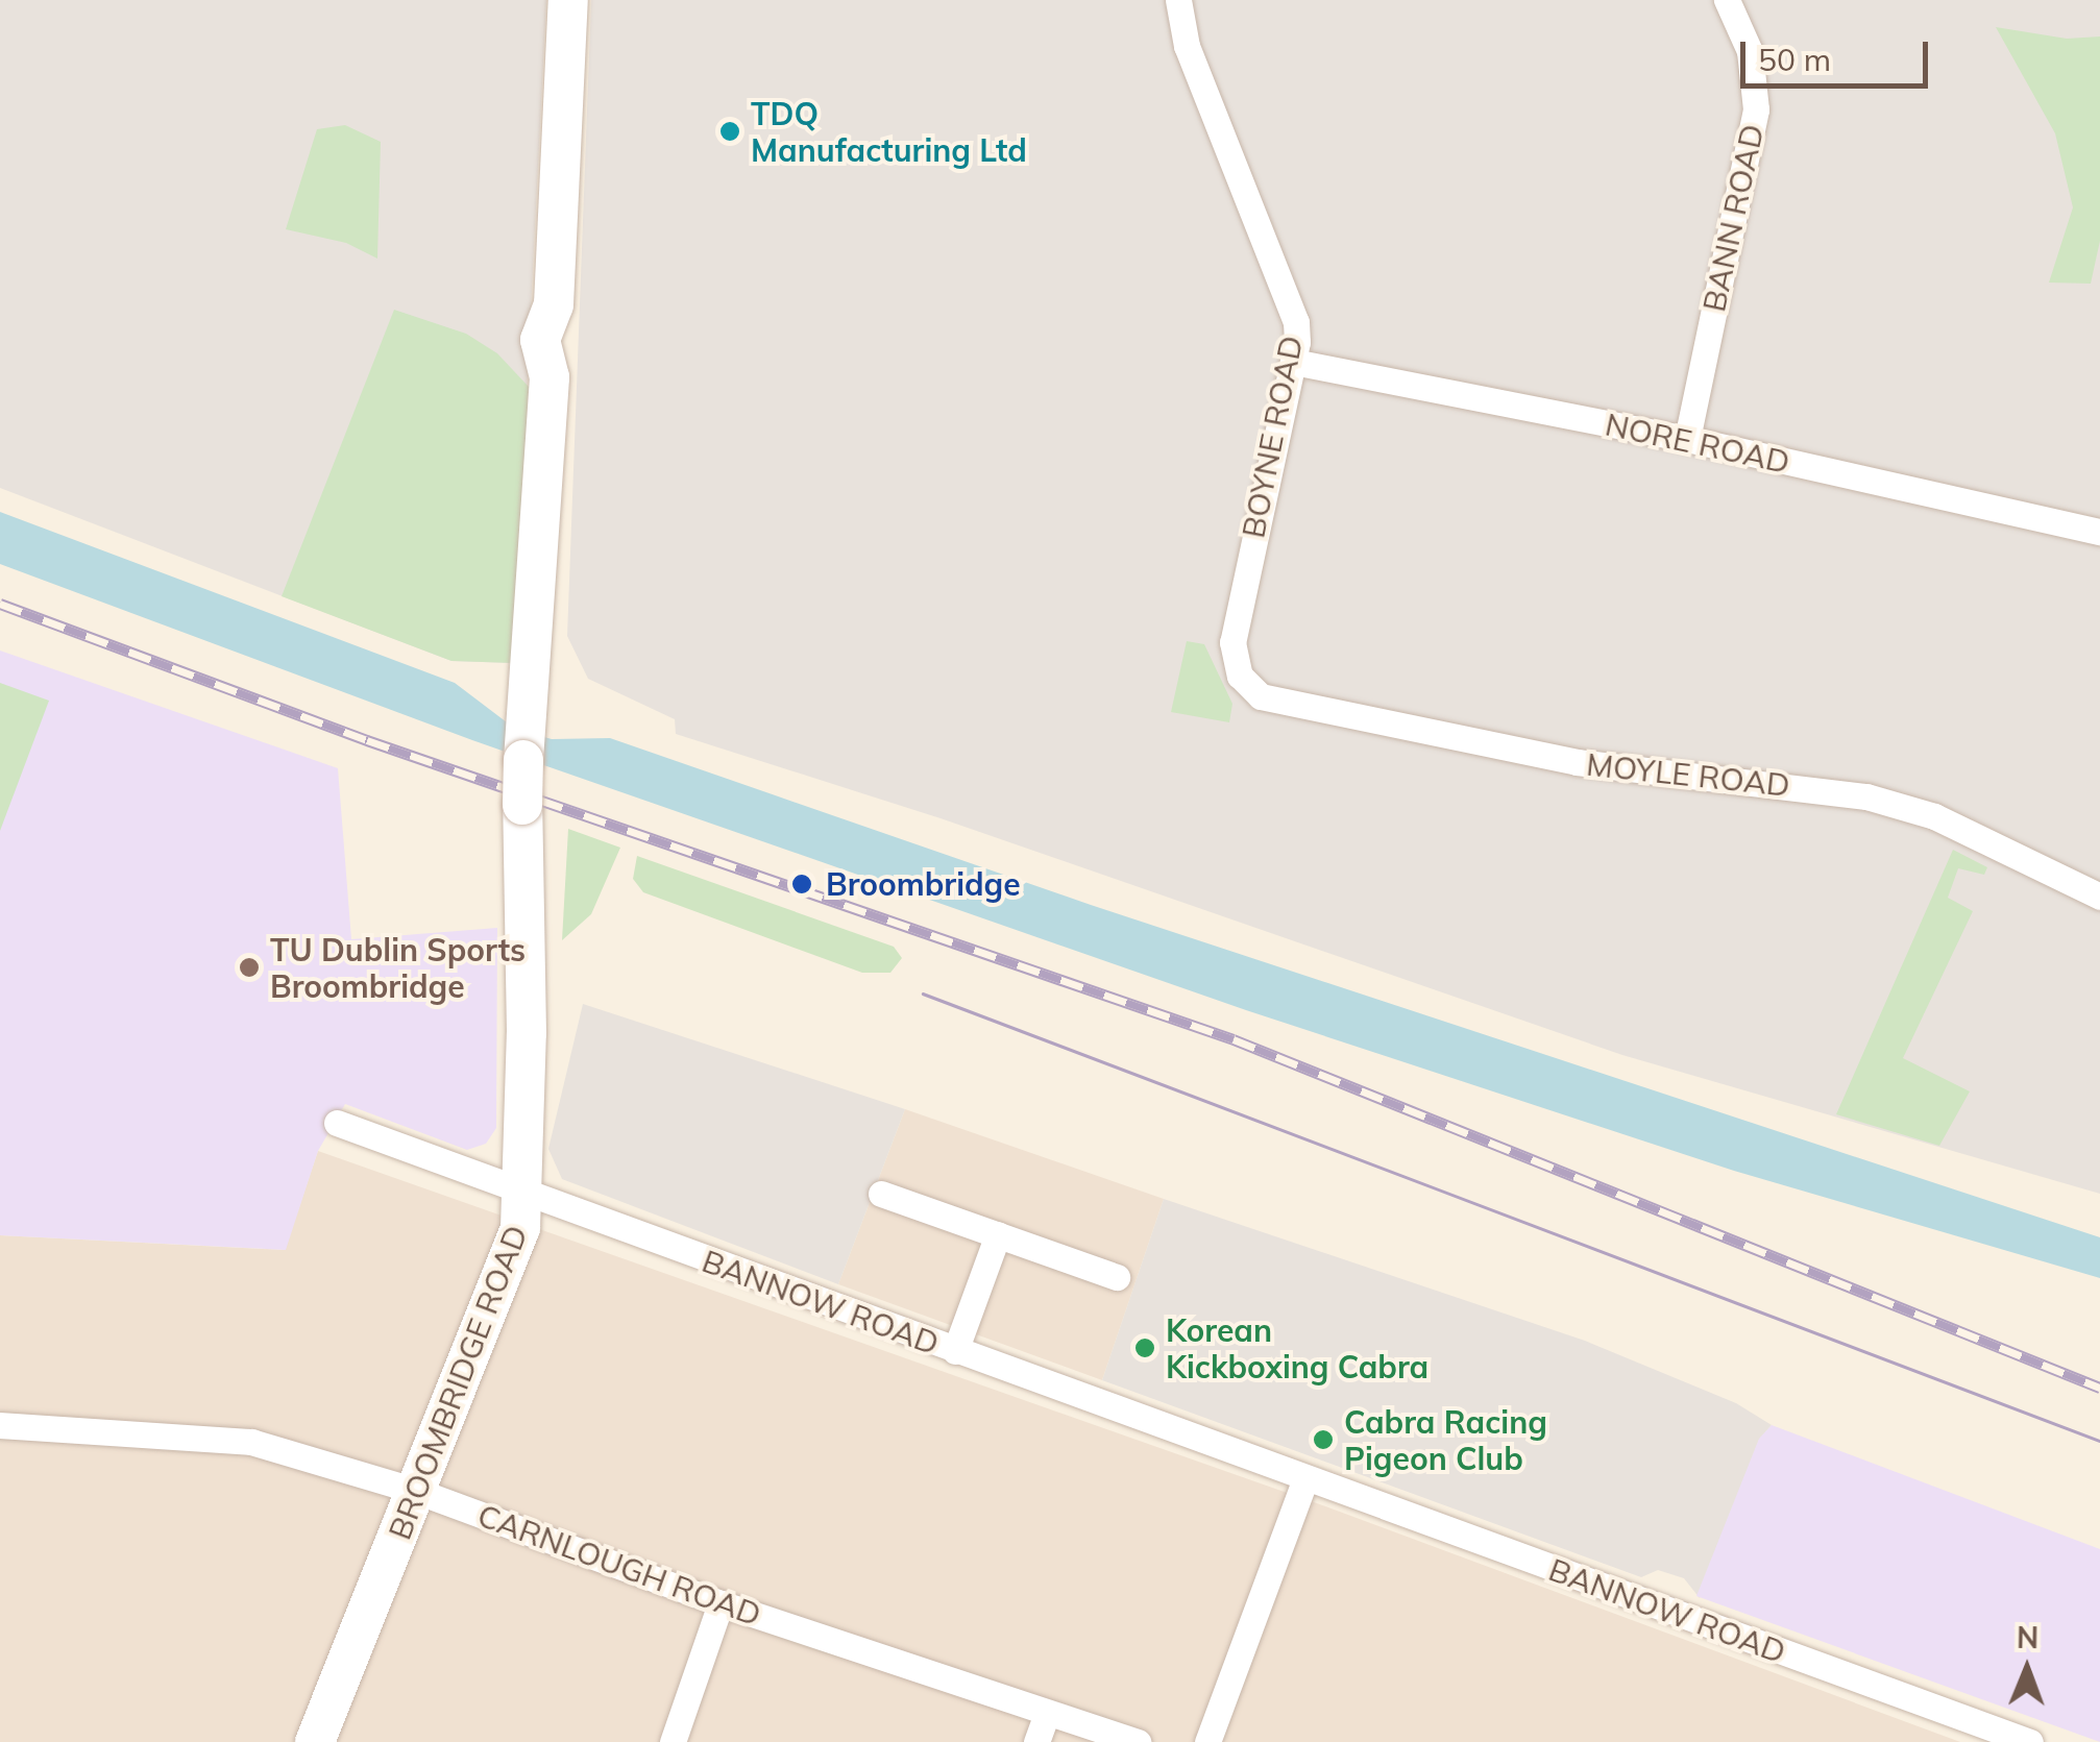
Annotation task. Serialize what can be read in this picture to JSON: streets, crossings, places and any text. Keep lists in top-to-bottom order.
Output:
{
  "streets": {
    "street": [
      "BANN ROAD",
      "BOYNE ROAD",
      "NORE ROAD",
      "MOYLE ROAD",
      "BANNOW ROAD",
      "BROOMBRIDGE ROAD",
      "CARNLOUGH ROAD"
    ]
  },
  "crossings": [
    ["BANN ROAD", "NORE ROAD"],
    ["BOYNE ROAD", "NORE ROAD"],
    ["BOYNE ROAD", "MOYLE ROAD"],
    ["BANNOW ROAD", "BROOMBRIDGE ROAD"],
    ["BROOMBRIDGE ROAD", "CARNLOUGH ROAD"]
  ],
  "places": [
    "TDQ Manufacturing Ltd",
    "Broombridge",
    "TU Dublin Sports Broombridge",
    "Korean Kickboxing Cabra",
    "Cabra Racing Pigeon Club"
  ],
  "scale_bar": "50 m",
  "north": "top"
}
